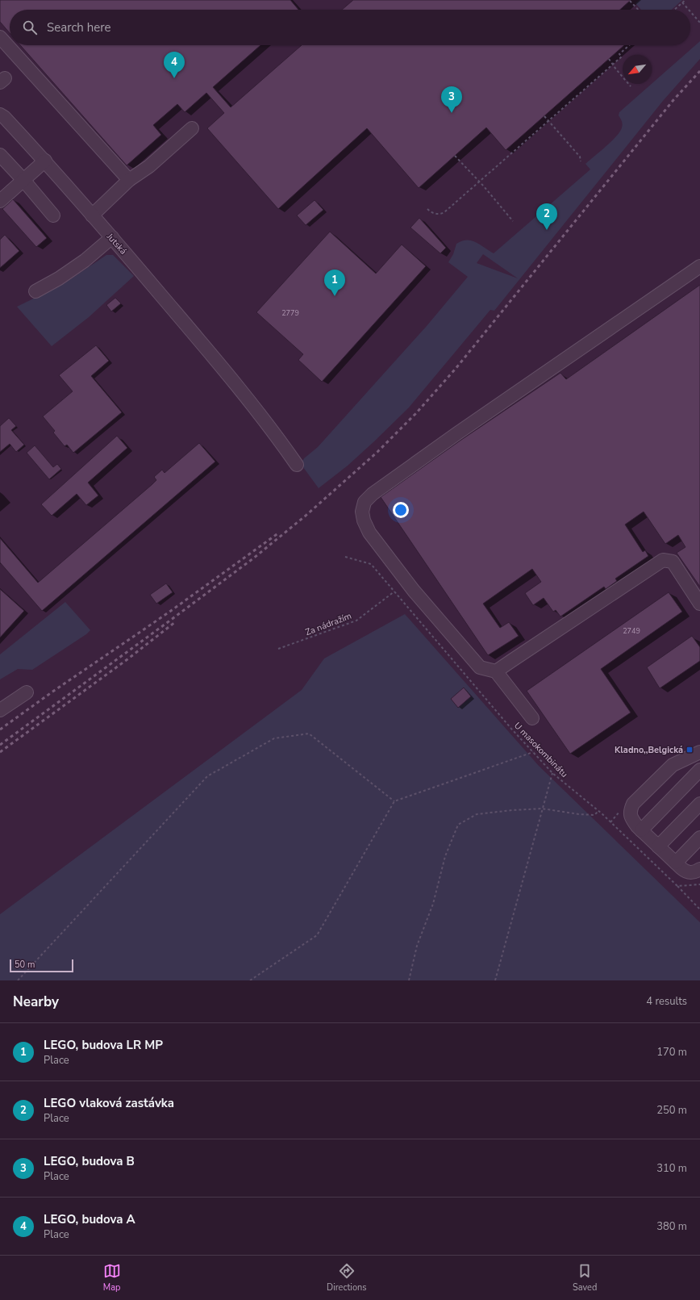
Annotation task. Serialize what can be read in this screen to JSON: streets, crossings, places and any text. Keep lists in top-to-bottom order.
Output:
{
  "streets": {
    "lane": ["Jutská"],
    "path": ["Za nádražím", "U masokombinátu"]
  },
  "crossings": [
    ["Za nádražím", "U masokombinátu"]
  ],
  "places": {
    "transit": ["Kladno,,Belgická"]
  },
  "house_numbers": ["2779", "2749"],
  "scale_bar": "50 m",
  "north": "bottom left",
  "page": {
    "search": "Search here",
    "pins": [
      "4",
      "3",
      "2",
      "1"
    ],
    "scale": "50 m",
    "heading": ["Nearby", "4 results"],
    "list": [
      {
        "mark": "1",
        "name": "LEGO, budova LR MP",
        "note": "Place",
        "value": "170 m"
      },
      {
        "mark": "2",
        "name": "LEGO vlaková zastávka",
        "note": "Place",
        "value": "250 m"
      },
      {
        "mark": "3",
        "name": "LEGO, budova B",
        "note": "Place",
        "value": "310 m"
      },
      {
        "mark": "4",
        "name": "LEGO, budova A",
        "note": "Place",
        "value": "380 m"
      }
    ],
    "nav": ["Map", "Directions", "Saved"]
  }
}
